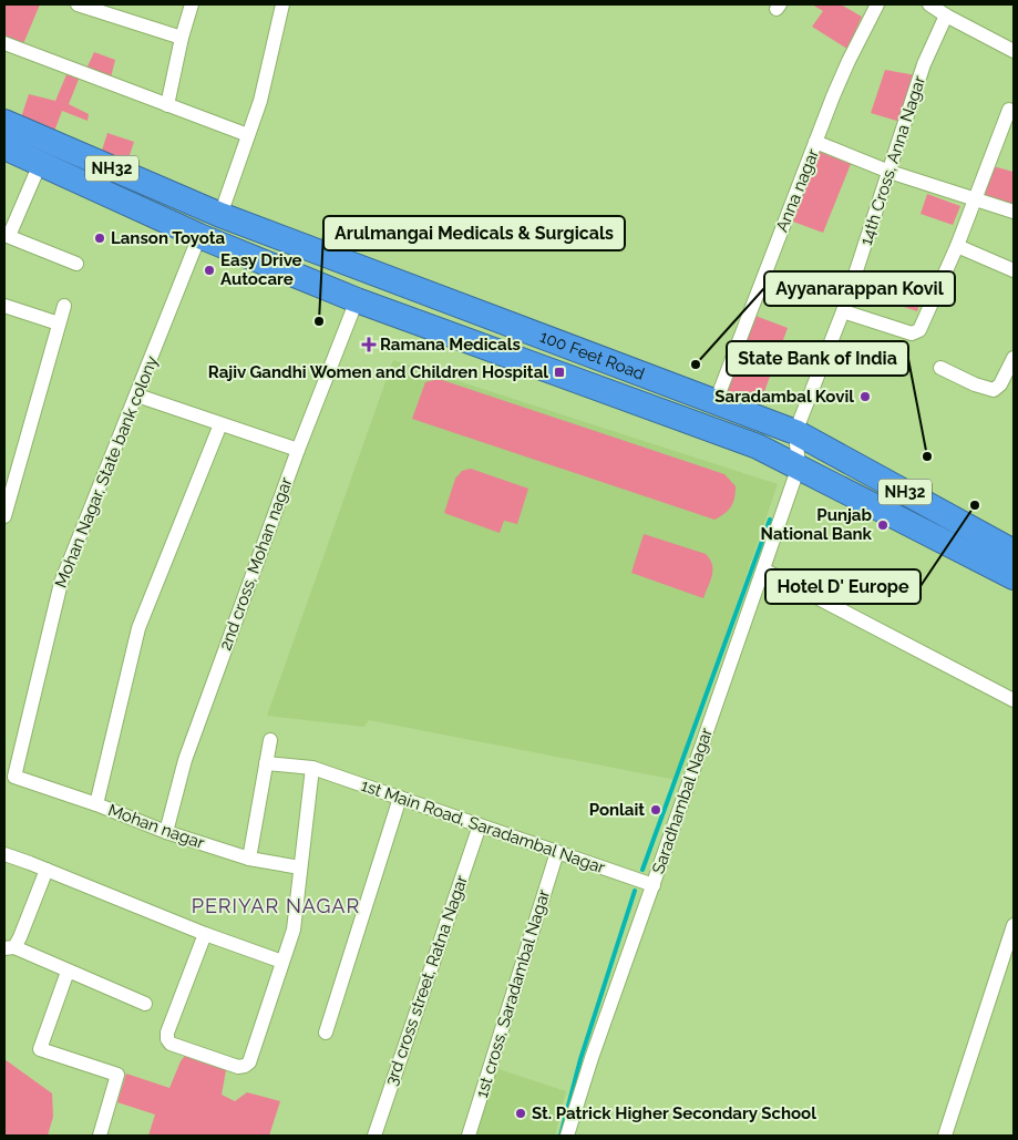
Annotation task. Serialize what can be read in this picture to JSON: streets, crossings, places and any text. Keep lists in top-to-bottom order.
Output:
{
  "streets": {
    "highway": ["NH32", "100 Feet Road"],
    "street": [
      "14th Cross, Anna Nagar",
      "Anna nagar",
      "Mohan Nagar, State bank colony",
      "2nd cross, Mohan nagar",
      "Saradhambal Nagar",
      "Mohan nagar",
      "1st Main Road, Saradambal Nagar",
      "3rd cross street, Ratna Nagar",
      "1st cross, Saradambal Nagar"
    ]
  },
  "crossings": [
    ["14th Cross, Anna Nagar", "Anna nagar"],
    ["14th Cross, Anna Nagar", "100 Feet Road"],
    ["Anna nagar", "100 Feet Road"],
    ["100 Feet Road", "Mohan Nagar, State bank colony"],
    ["100 Feet Road", "2nd cross, Mohan nagar"],
    ["100 Feet Road", "Saradhambal Nagar"],
    ["Mohan Nagar, State bank colony", "Mohan nagar"],
    ["2nd cross, Mohan nagar", "Mohan nagar"],
    ["Saradhambal Nagar", "1st Main Road, Saradambal Nagar"],
    ["1st Main Road, Saradambal Nagar", "3rd cross street, Ratna Nagar"],
    ["1st Main Road, Saradambal Nagar", "1st cross, Saradambal Nagar"]
  ],
  "districts": ["PERIYAR NAGAR"],
  "places": {
    "other": [
      "Lanson Toyota",
      "Easy Drive Autocare",
      "Arulmangai Medicals & Surgicals",
      "Ayyanarappan Kovil",
      "Saradambal Kovil",
      "State Bank of India",
      "Hotel D' Europe",
      "Punjab National Bank",
      "Ponlait",
      "St. Patrick Higher Secondary School"
    ],
    "health": ["Ramana Medicals"],
    "transit": ["Rajiv Gandhi Women and Children Hospital"]
  }
}
